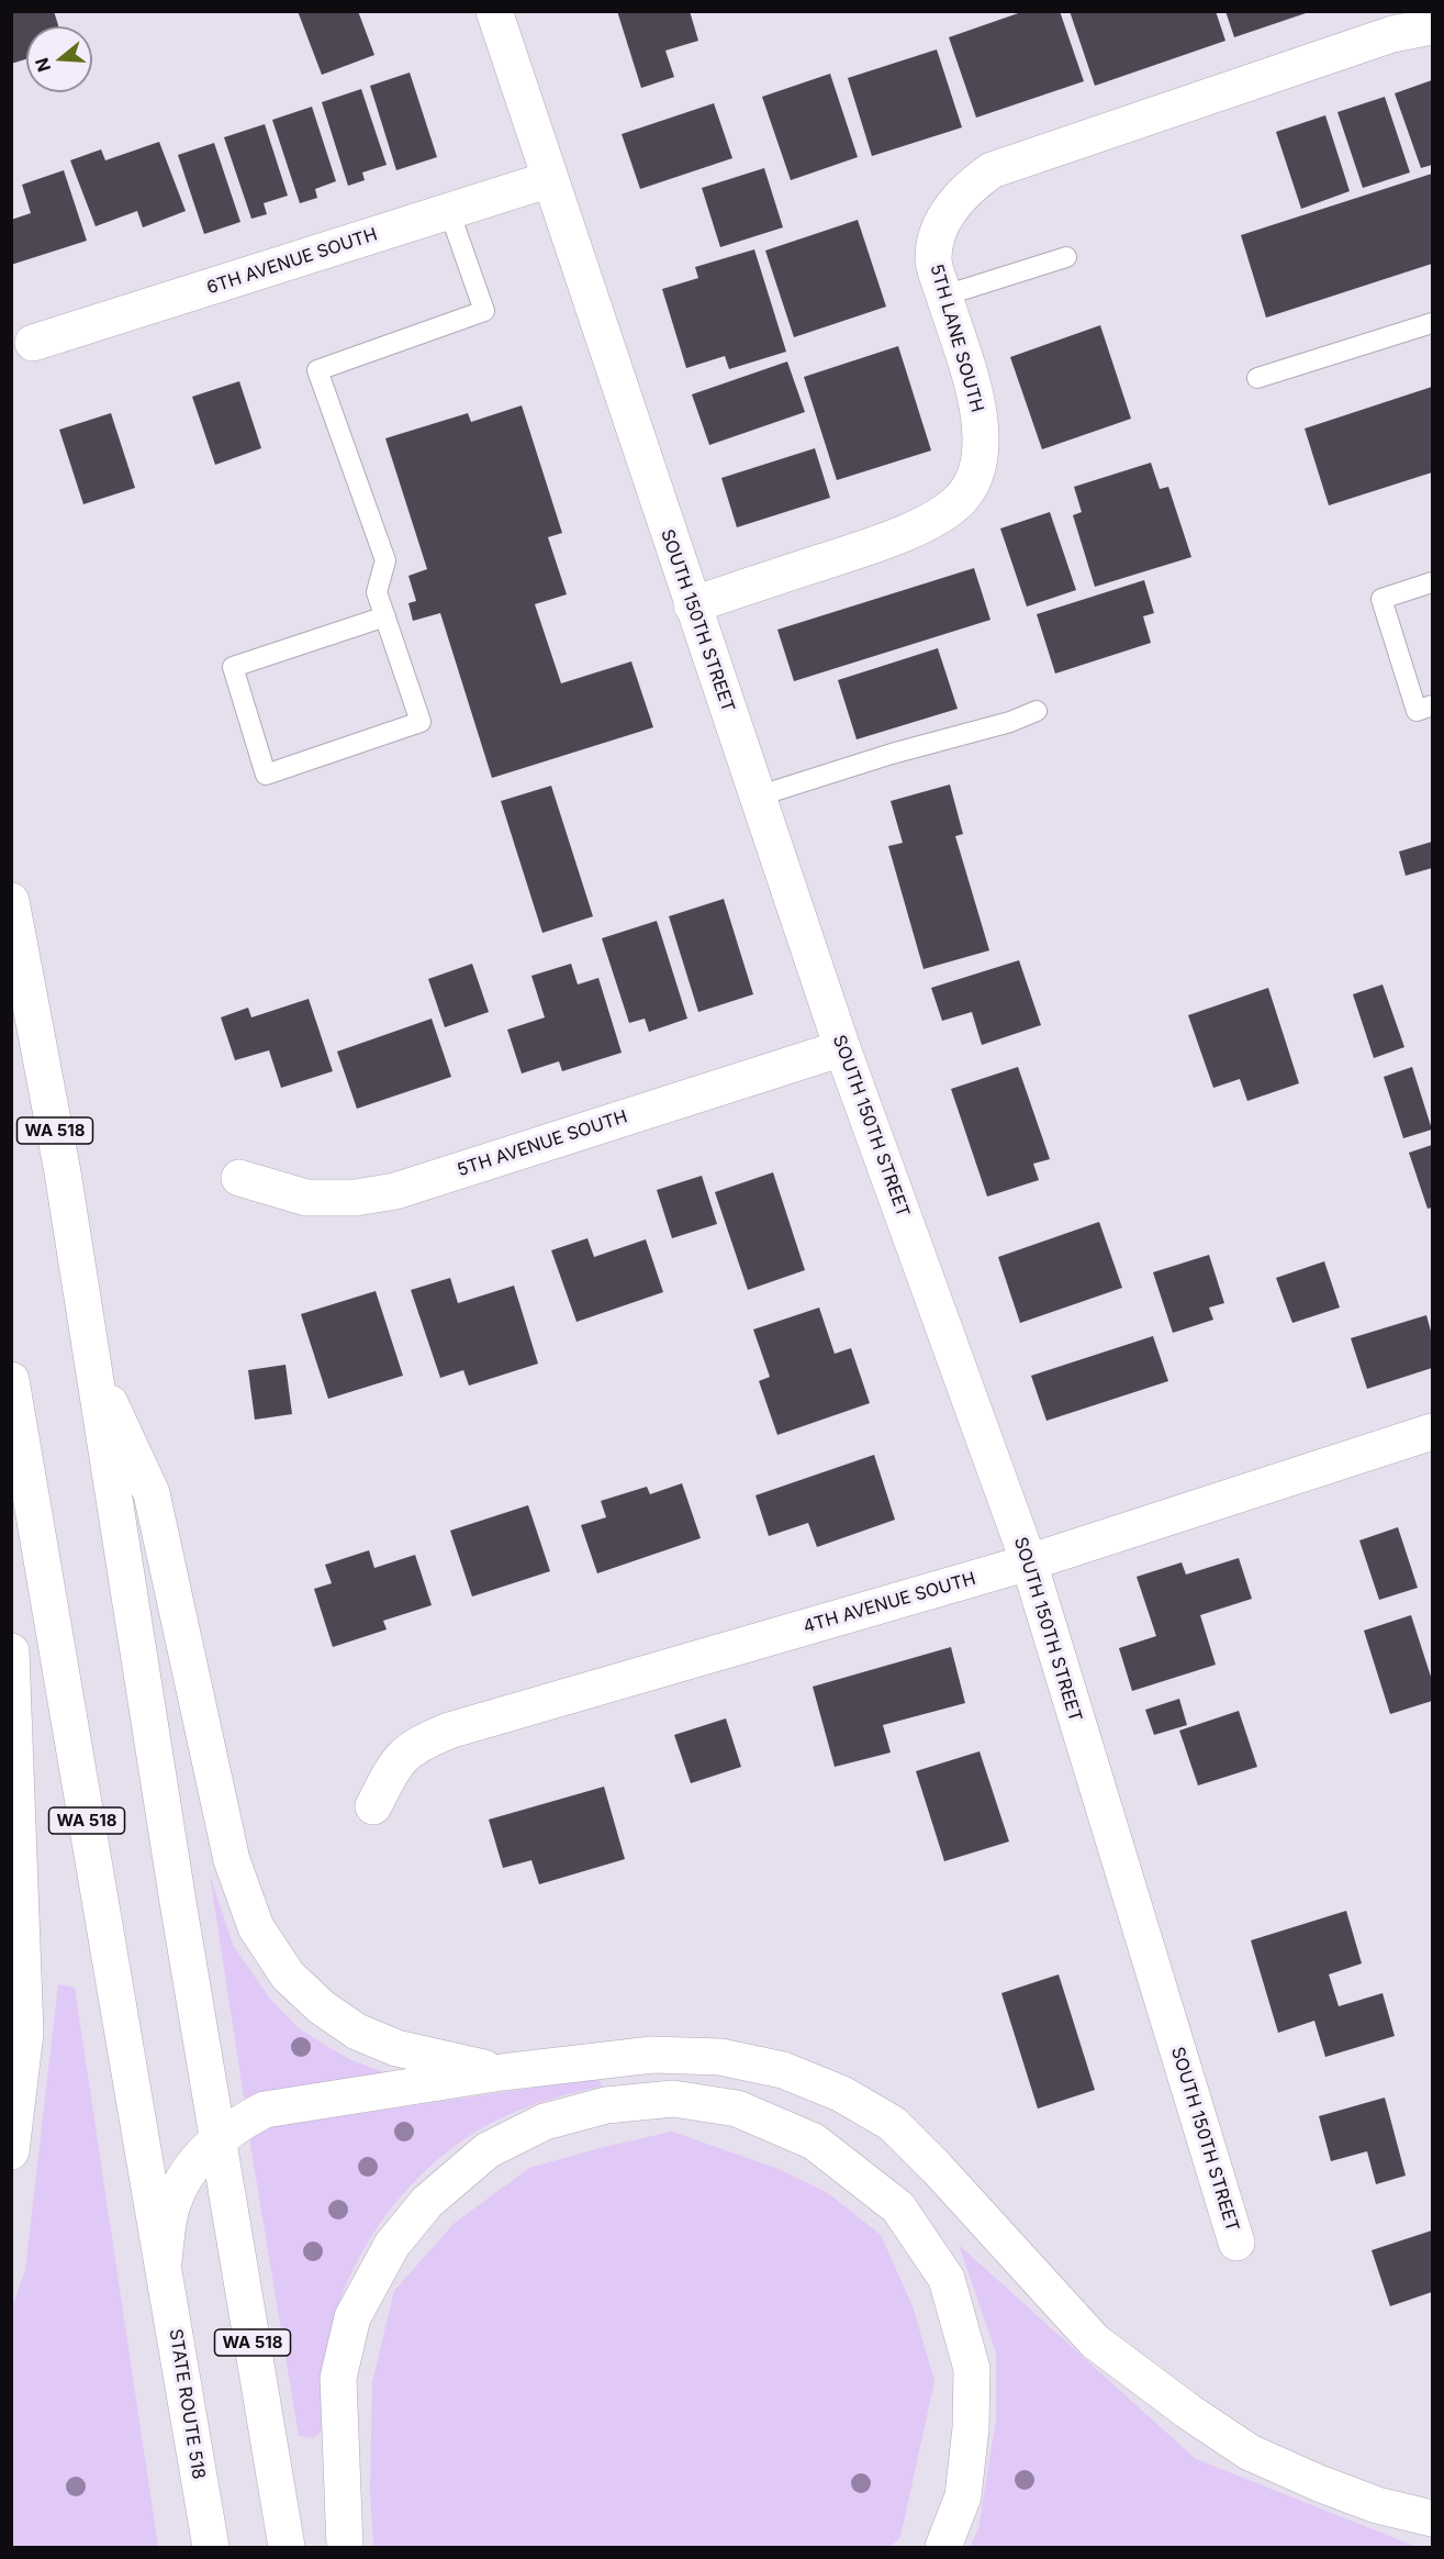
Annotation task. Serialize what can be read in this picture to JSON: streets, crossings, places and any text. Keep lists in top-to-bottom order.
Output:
{
  "streets": {
    "main road": [
      "6TH AVENUE SOUTH",
      "5TH LANE SOUTH",
      "SOUTH 150TH STREET",
      "WA 518",
      "5TH AVENUE SOUTH",
      "4TH AVENUE SOUTH",
      "STATE ROUTE 518"
    ]
  },
  "crossings": [
    ["6TH AVENUE SOUTH", "SOUTH 150TH STREET"],
    ["5TH LANE SOUTH", "SOUTH 150TH STREET"],
    ["SOUTH 150TH STREET", "5TH AVENUE SOUTH"],
    ["SOUTH 150TH STREET", "4TH AVENUE SOUTH"],
    ["WA 518", "STATE ROUTE 518"]
  ],
  "north": "left"
}
